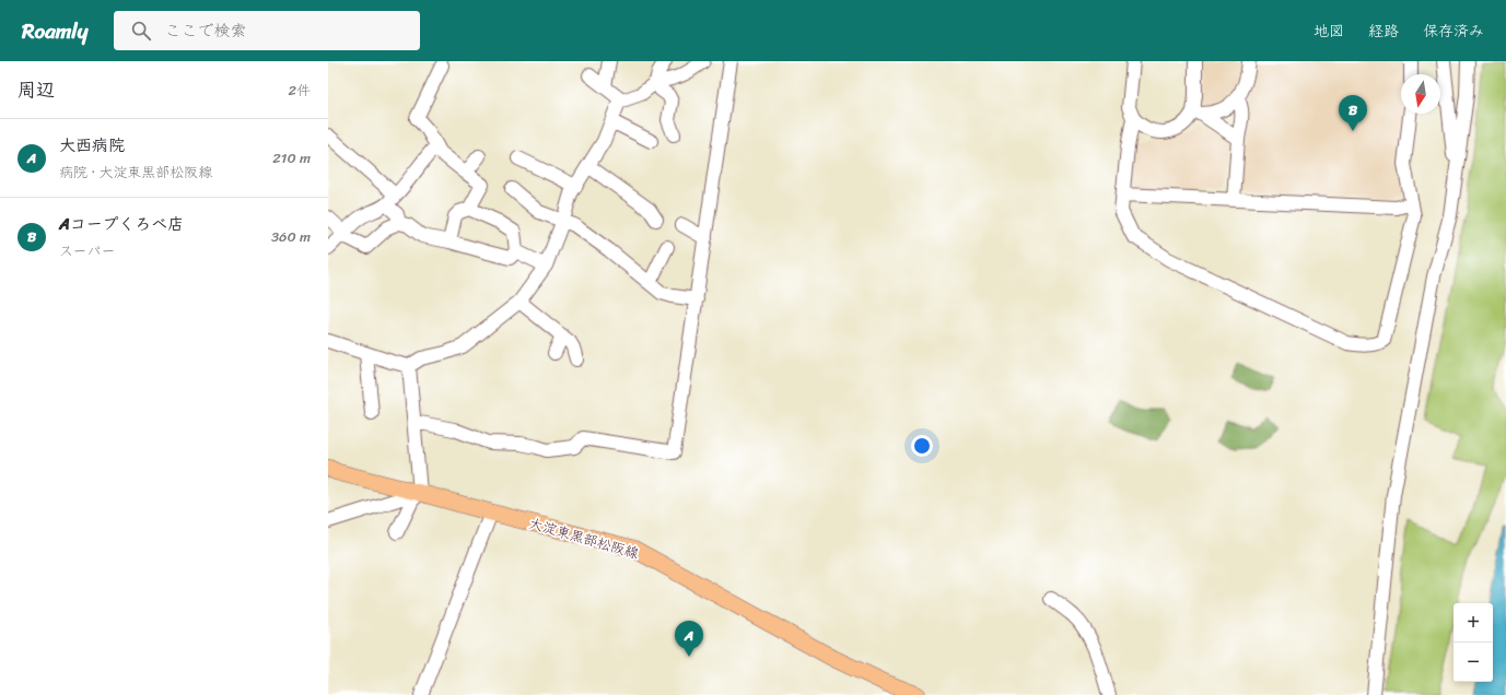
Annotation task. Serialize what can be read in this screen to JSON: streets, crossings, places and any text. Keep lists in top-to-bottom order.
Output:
{
  "streets": {
    "main road": ["大淀東黒部松阪線"]
  },
  "north": "bottom",
  "page": {
    "header": "Roamly",
    "search": "ここで検索",
    "nav": ["地図", "経路", "保存済み"],
    "heading": ["周辺", "2件"],
    "pins": ["B", "A"],
    "list": [
      {
        "mark": "A",
        "name": "大西病院",
        "note": "病院 · 大淀東黒部松阪線",
        "value": "210 m"
      },
      {
        "mark": "B",
        "name": "Aコープくろべ店",
        "note": "スーパー",
        "value": "360 m"
      }
    ],
    "map_buttons": ["+", "−"]
  }
}
